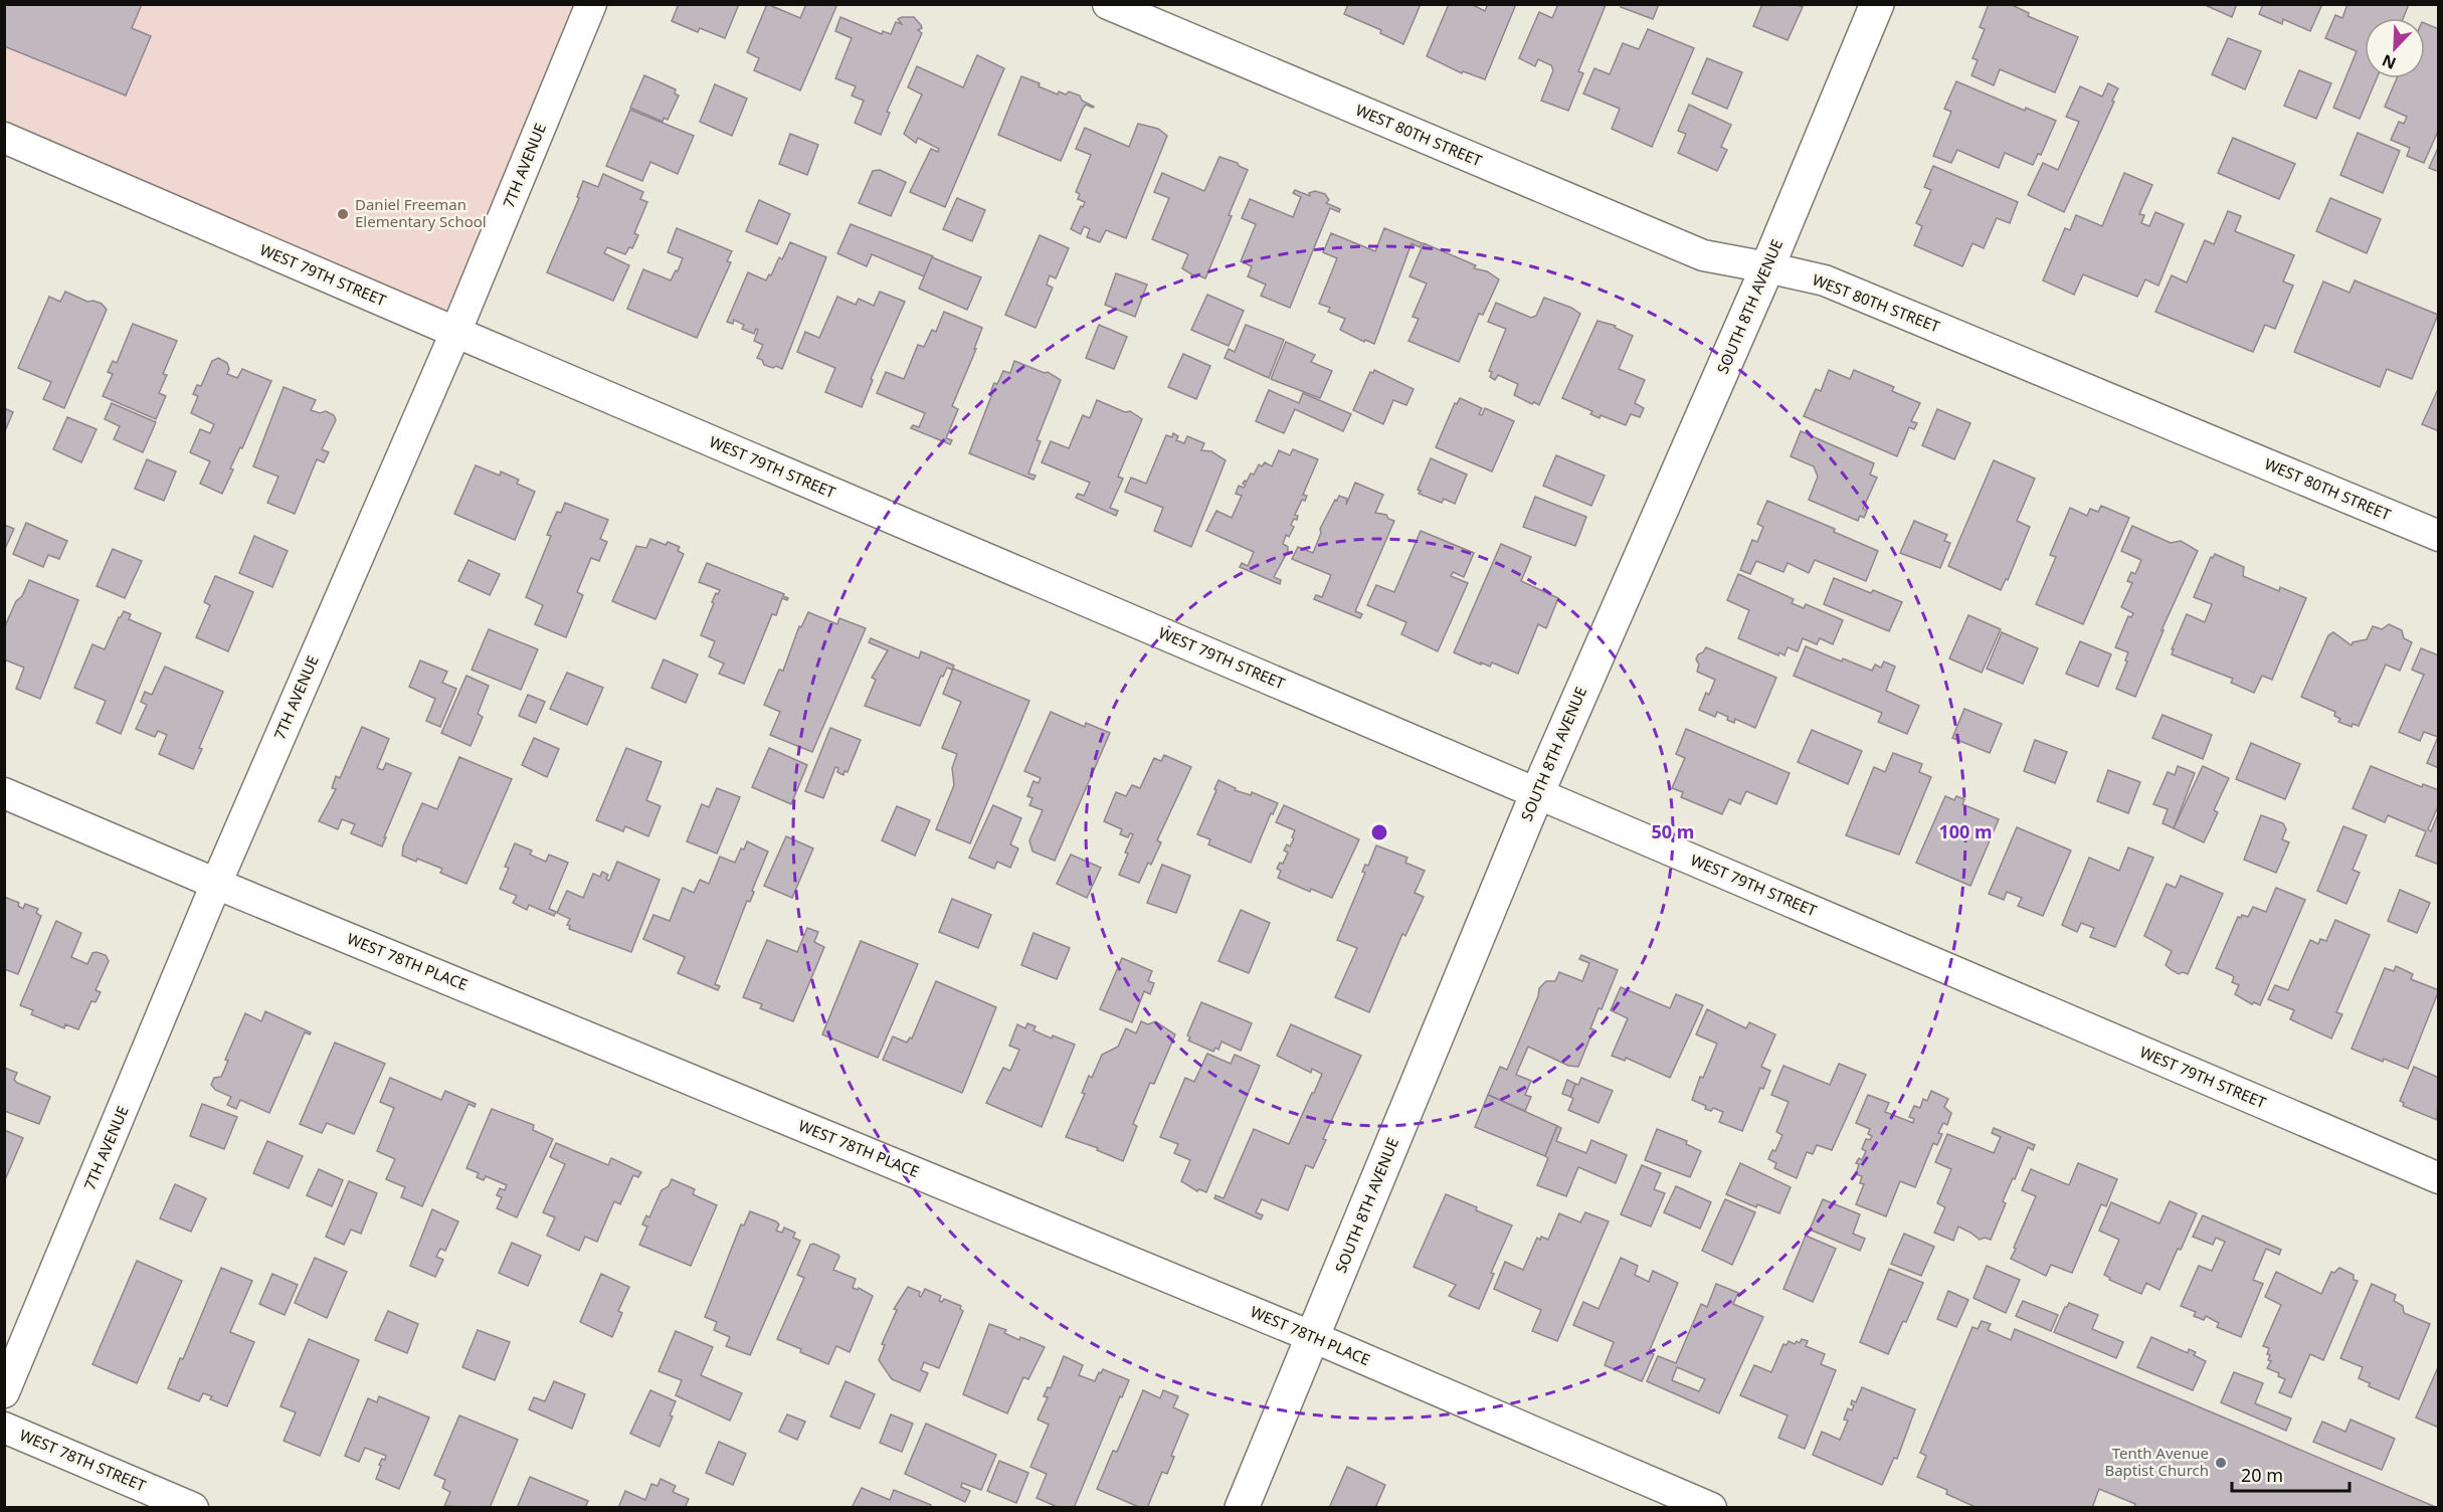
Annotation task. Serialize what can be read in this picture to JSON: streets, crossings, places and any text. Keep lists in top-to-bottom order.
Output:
{
  "streets": {
    "street": [
      "WEST 80TH STREET",
      "7TH AVENUE",
      "WEST 79TH STREET",
      "SOUTH 8TH AVENUE",
      "WEST 78TH PLACE",
      "WEST 78TH STREET"
    ]
  },
  "crossings": [
    ["WEST 80TH STREET", "SOUTH 8TH AVENUE"],
    ["7TH AVENUE", "WEST 79TH STREET"],
    ["7TH AVENUE", "WEST 78TH PLACE"],
    ["WEST 79TH STREET", "SOUTH 8TH AVENUE"],
    ["SOUTH 8TH AVENUE", "WEST 78TH PLACE"]
  ],
  "places": ["Daniel Freeman Elementary School", "Tenth Avenue Baptist Church"],
  "scale_bar": "20 m",
  "north": "bottom left",
  "rings": ["50 m", "100 m"]
}
